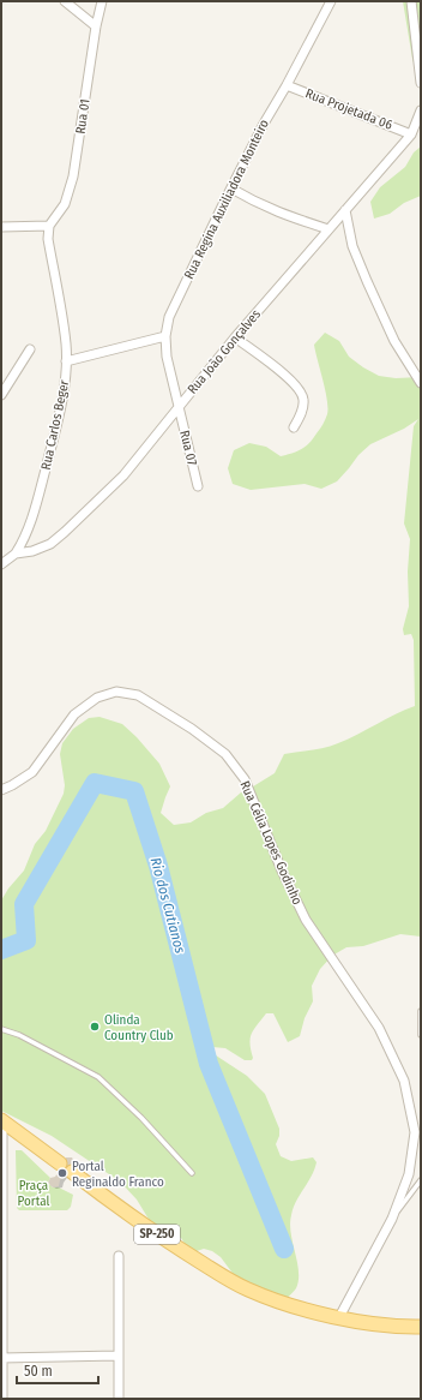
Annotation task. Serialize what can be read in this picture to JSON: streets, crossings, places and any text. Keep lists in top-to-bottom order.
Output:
{
  "streets": {
    "main road": ["SP-250"],
    "street": [
      "Rua Projetada 06",
      "Rua 01",
      "Rua Regina Auxiliadora Monteiro",
      "Rua João Gonçalves",
      "Rua Carlos Beger",
      "Rua 07",
      "Rua Célia Lopes Godinho"
    ]
  },
  "crossings": [
    ["Rua Projetada 06", "Rua Regina Auxiliadora Monteiro"],
    ["Rua Projetada 06", "Rua João Gonçalves"],
    ["Rua 01", "Rua Carlos Beger"],
    ["Rua Regina Auxiliadora Monteiro", "Rua João Gonçalves"],
    ["Rua Regina Auxiliadora Monteiro", "Rua 07"],
    ["Rua João Gonçalves", "Rua Carlos Beger"],
    ["Rua João Gonçalves", "Rua 07"],
    ["Rua Célia Lopes Godinho", "SP-250"]
  ],
  "water": ["Rio dos Cutianos"],
  "parks": ["Praça Portal"],
  "places": ["Olinda Country Club", "Portal Reginaldo Franco"],
  "scale_bar": "50 m"
}
